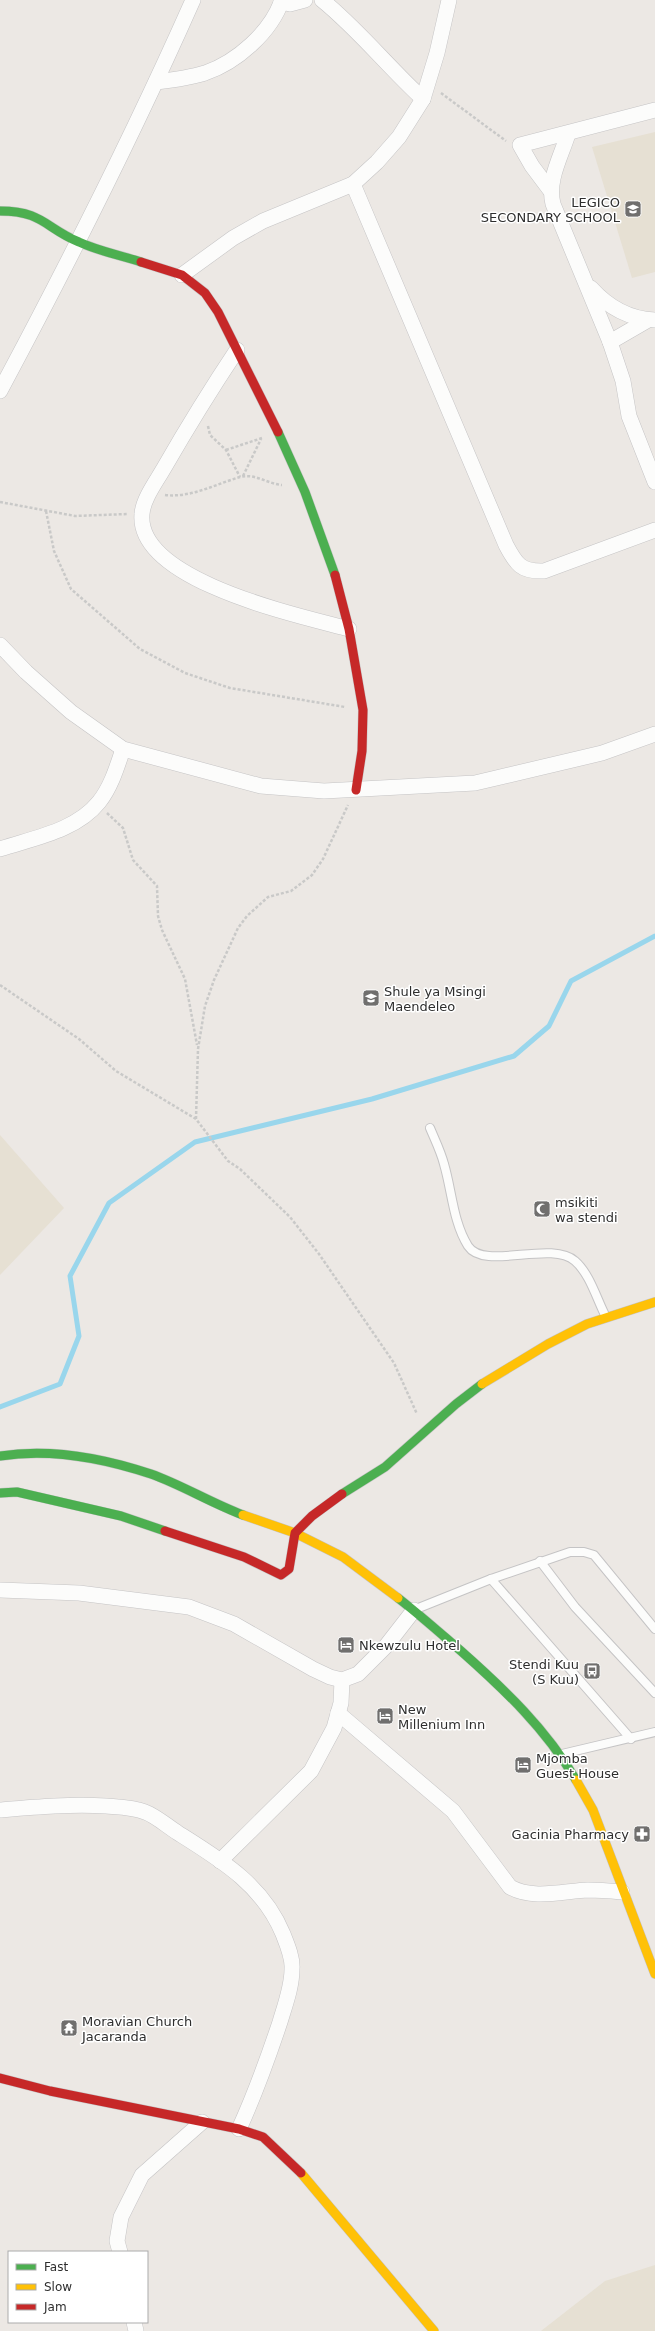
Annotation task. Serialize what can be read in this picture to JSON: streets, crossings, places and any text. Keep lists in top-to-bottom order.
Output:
{
  "places": {
    "school or university": ["LEGICO SECONDARY SCHOOL", "Shule ya Msingi Maendeleo"],
    "mosque": ["msikiti wa stendi"],
    "hotel": ["Nkewzulu Hotel", "New Millenium Inn", "Mjomba Guest House"],
    "bus stop": ["Stendi Kuu (S Kuu)"],
    "pharmacy": ["Gacinia Pharmacy"],
    "temple": ["Moravian Church Jacaranda"]
  },
  "legend": ["Fast", "Slow", "Jam"]
}
